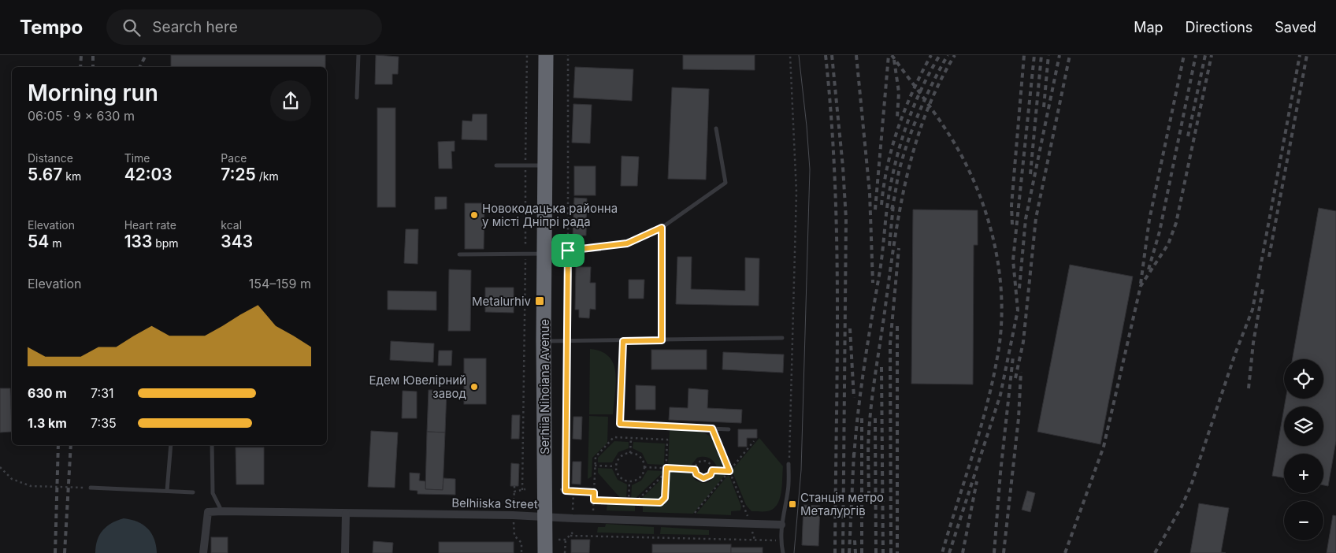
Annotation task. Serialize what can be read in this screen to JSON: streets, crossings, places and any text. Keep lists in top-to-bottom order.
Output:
{
  "streets": {
    "highway": ["Serhiia Nihoiana Avenue"],
    "street": ["Belhiiska Street"]
  },
  "crossings": [
    ["Serhiia Nihoiana Avenue", "Belhiiska Street"]
  ],
  "places": {
    "other": ["Новокодацька районна у місті Дніпрі рада", "Едем Ювелірний завод"],
    "transit": ["Metalurhiv", "Станція метро Металургів"]
  },
  "page": {
    "header": "Tempo",
    "search": "Search here",
    "nav": ["Map", "Directions", "Saved"],
    "heading": ["Morning run", "06:05 · 9 × 630 m"],
    "stats": [
      ["Distance", "5.67 km"],
      ["Time", "42:03"],
      ["Pace", "7:25 /km"],
      ["Elevation", "54 m"],
      ["Heart rate", "133 bpm"],
      ["kcal", "343"]
    ],
    "chart": ["Elevation", "154–159 m"],
    "map_buttons": ["+", "−"],
    "list": [
      {
        "name": "630 m",
        "note": "7:31"
      },
      {
        "name": "1.3 km",
        "note": "7:35"
      }
    ]
  }
}
